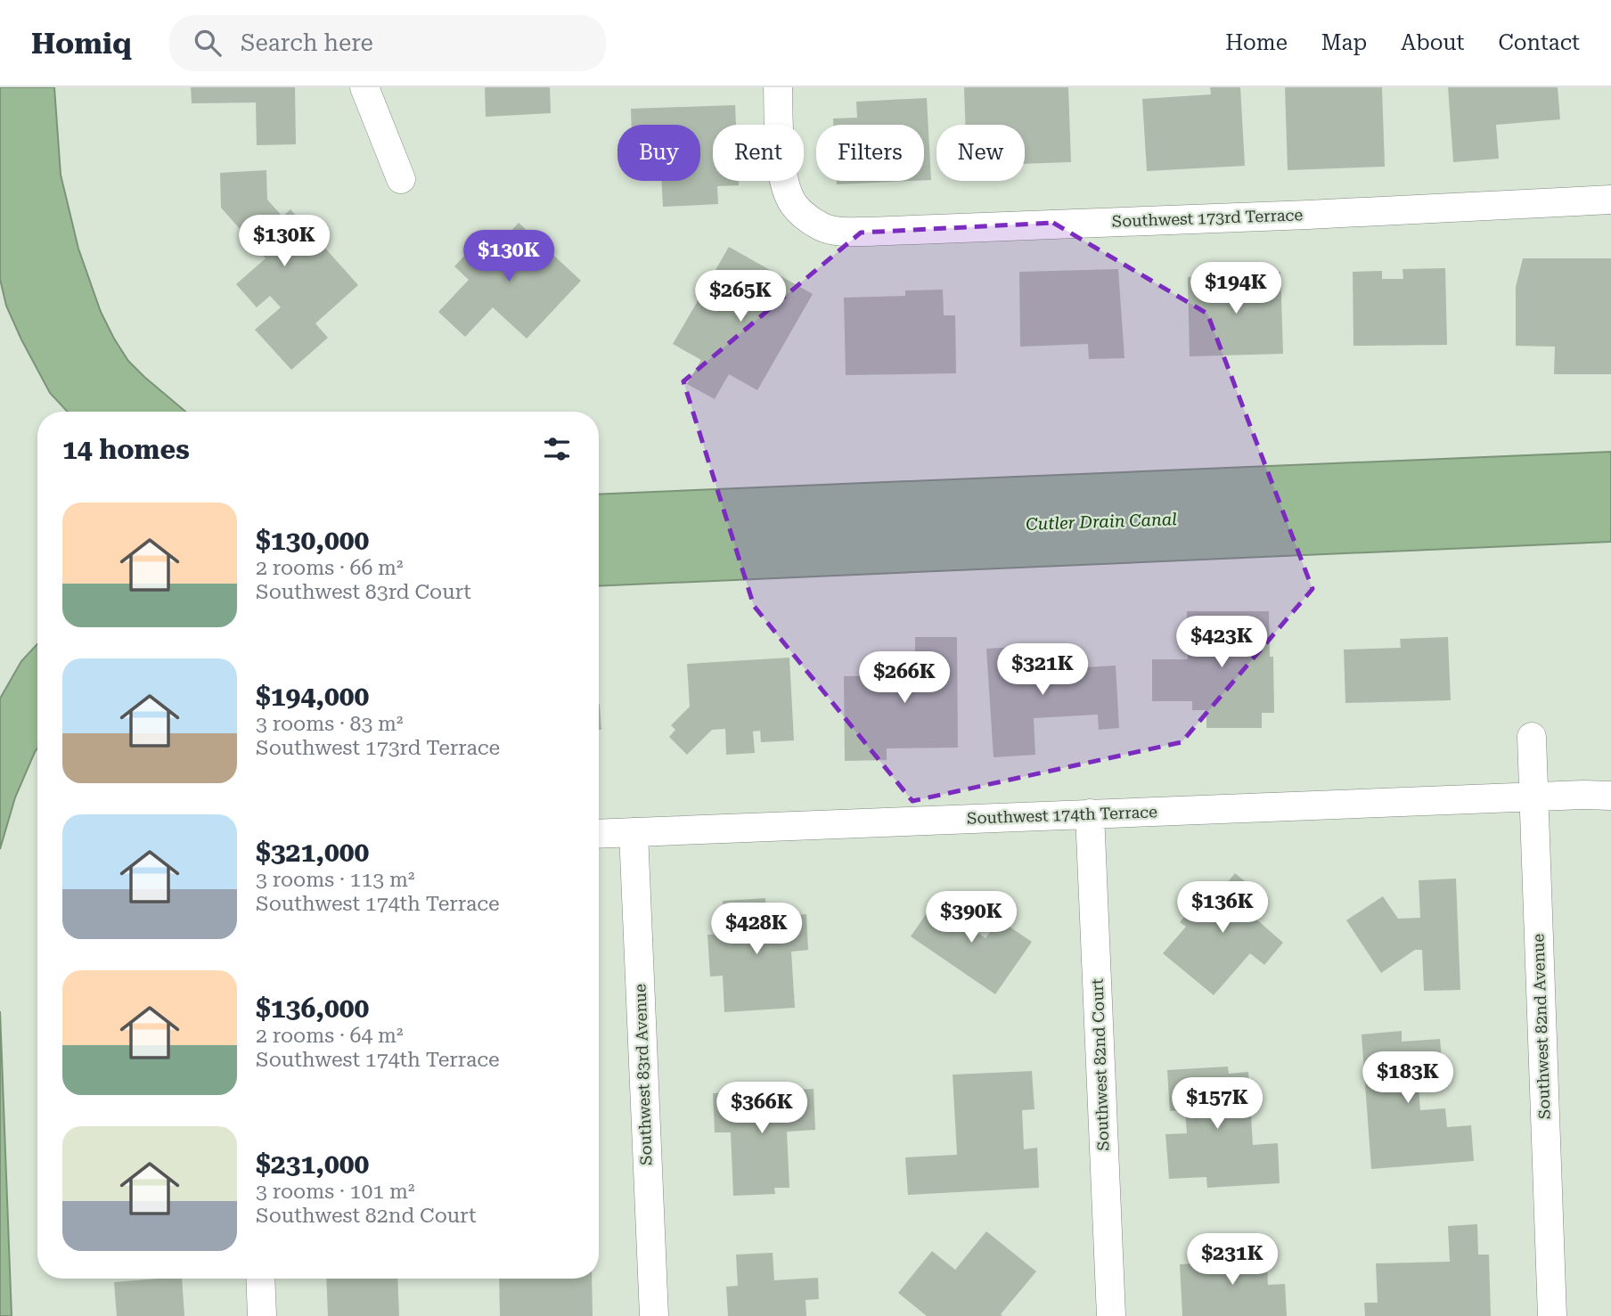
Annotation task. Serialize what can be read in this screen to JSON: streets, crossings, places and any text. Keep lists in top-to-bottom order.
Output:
{
  "streets": {
    "street": [
      "Southwest 173rd Terrace",
      "Southwest 174th Terrace",
      "Southwest 82nd Avenue",
      "Southwest 82nd Court",
      "Southwest 83rd Avenue"
    ]
  },
  "crossings": [
    ["Southwest 174th Terrace", "Southwest 82nd Avenue"],
    ["Southwest 174th Terrace", "Southwest 82nd Court"],
    ["Southwest 174th Terrace", "Southwest 83rd Avenue"]
  ],
  "water": ["Cutler Drain Canal"],
  "page": {
    "header": "Homiq",
    "search": "Search here",
    "nav": [
      "Home",
      "Map",
      "About",
      "Contact"
    ],
    "chip": [
      "Buy",
      "Rent",
      "Filters",
      "New"
    ],
    "price": [
      "$130K",
      "$130K",
      "$194K",
      "$265K",
      "$423K",
      "$321K",
      "$266K",
      "$136K",
      "$390K",
      "$428K",
      "$183K",
      "$157K",
      "$366K",
      "$231K"
    ],
    "heading": "14 homes",
    "list": [
      {
        "name": "$130,000",
        "note": "2 rooms · 66 m² · Southwest 83rd Court"
      },
      {
        "name": "$194,000",
        "note": "3 rooms · 83 m² · Southwest 173rd Terrace"
      },
      {
        "name": "$321,000",
        "note": "3 rooms · 113 m² · Southwest 174th Terrace"
      },
      {
        "name": "$136,000",
        "note": "2 rooms · 64 m² · Southwest 174th Terrace"
      },
      {
        "name": "$231,000",
        "note": "3 rooms · 101 m² · Southwest 82nd Court"
      }
    ]
  }
}
